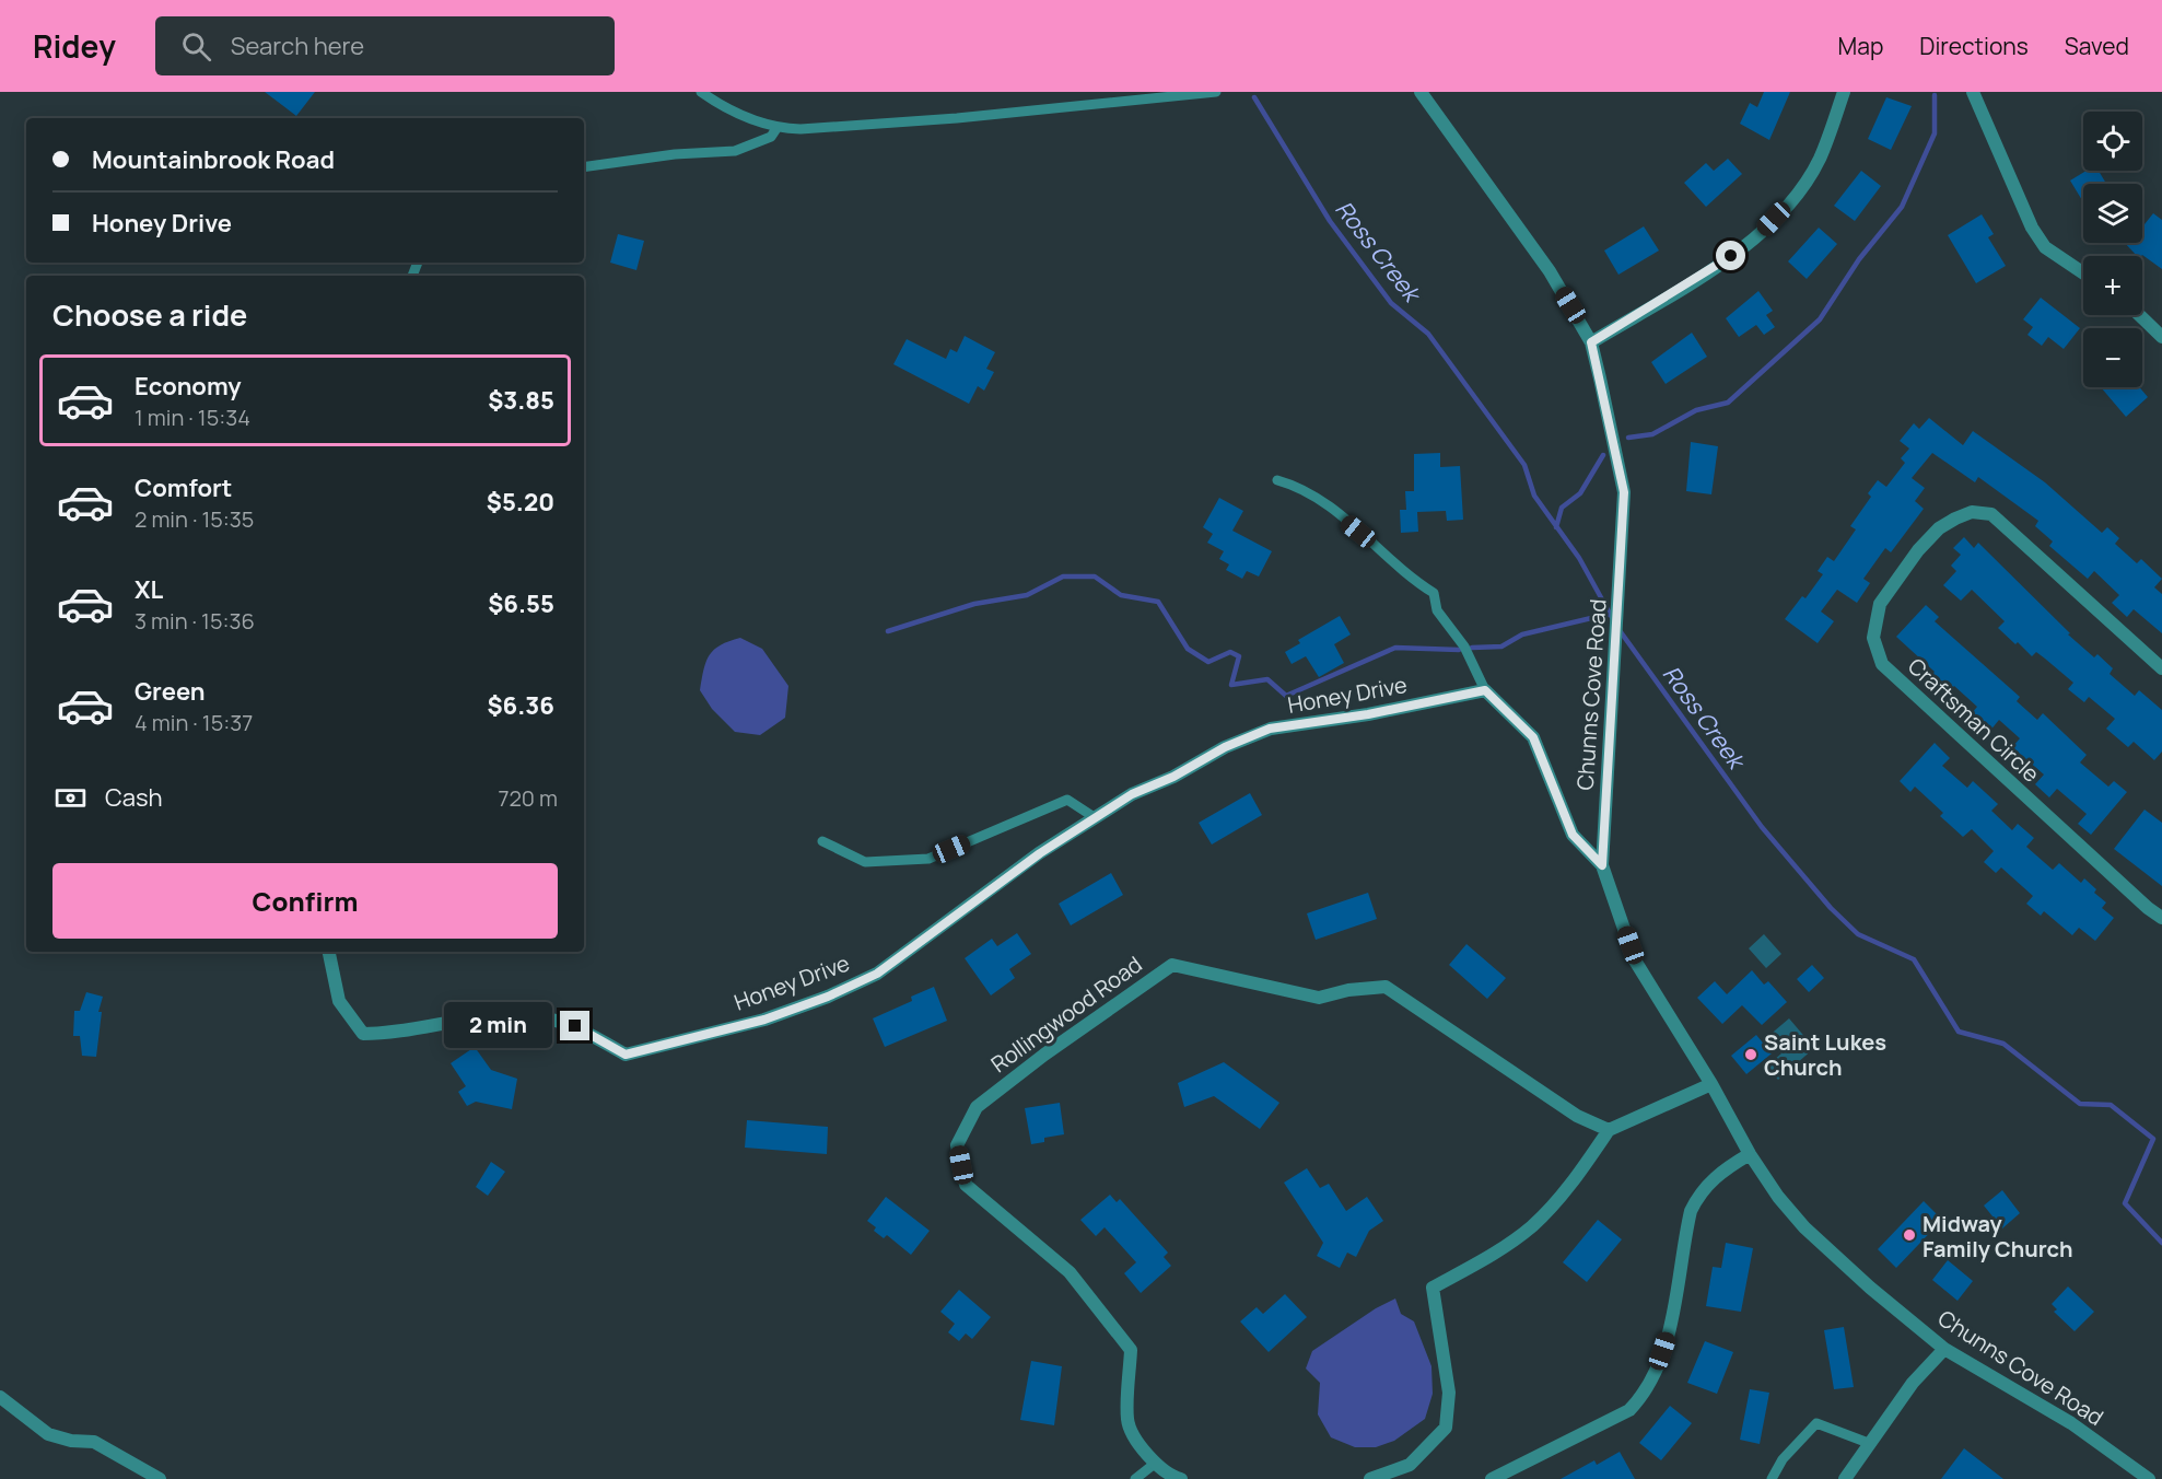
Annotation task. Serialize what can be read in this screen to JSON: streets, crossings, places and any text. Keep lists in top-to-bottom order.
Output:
{
  "streets": {
    "street": [
      "Honey Drive",
      "Chunns Cove Road",
      "Craftsman Circle",
      "Rollingwood Road"
    ]
  },
  "water": ["Ross Creek"],
  "places": ["Saint Lukes Church", "Midway Family Church"],
  "page": {
    "header": "Ridey",
    "search": "Search here",
    "nav": ["Map", "Directions", "Saved"],
    "map_buttons": ["+", "−"],
    "banner": ["Mountainbrook Road", "Honey Drive"],
    "heading": "Choose a ride",
    "list": [
      {
        "name": "Economy",
        "note": "1 min · 15:34",
        "value": "$3.85"
      },
      {
        "name": "Comfort",
        "note": "2 min · 15:35",
        "value": "$5.20"
      },
      {
        "name": "XL",
        "note": "3 min · 15:36",
        "value": "$6.55"
      },
      {
        "name": "Green",
        "note": "4 min · 15:37",
        "value": "$6.36"
      }
    ],
    "pay": ["Cash", "720 m"],
    "buttons": "Confirm",
    "bubble": "2 min"
  }
}
